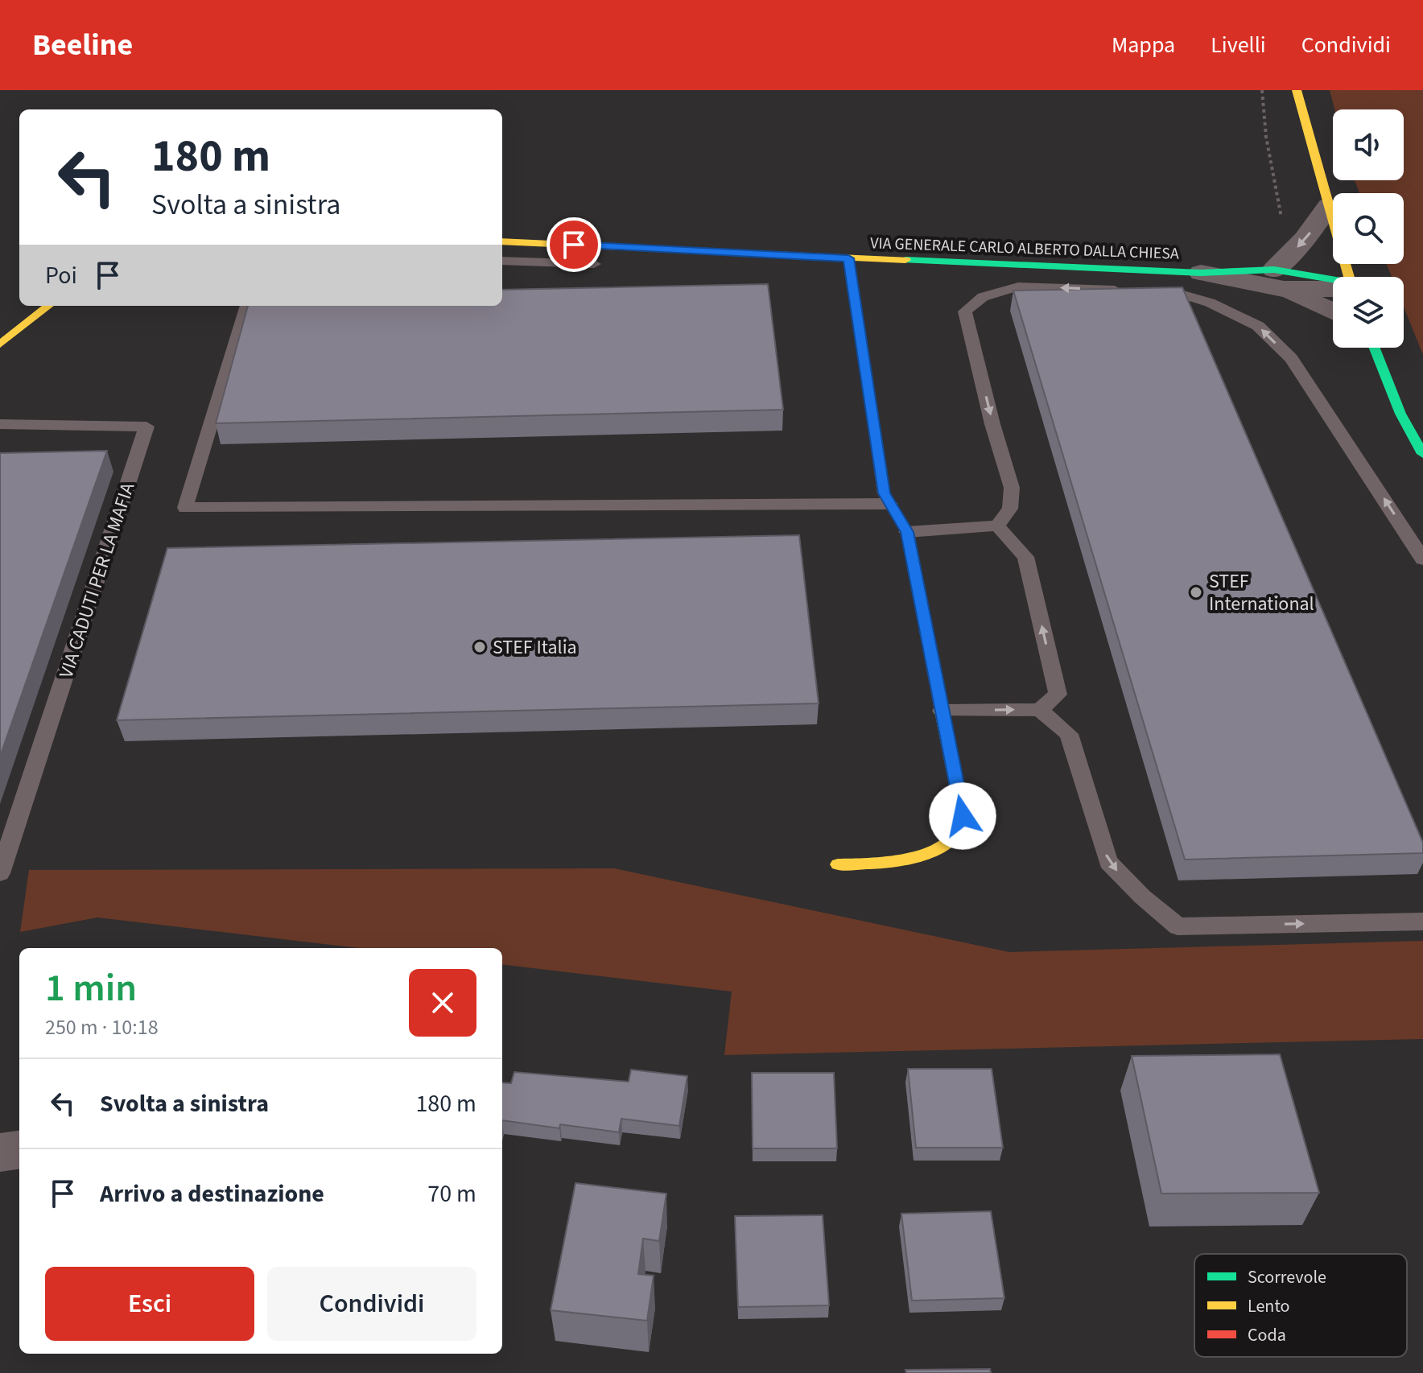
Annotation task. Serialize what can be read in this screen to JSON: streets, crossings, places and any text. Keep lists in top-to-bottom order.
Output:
{
  "streets": {
    "street": ["VIA GENERALE CARLO ALBERTO DALLA CHIESA"],
    "lane": ["VIA CADUTI PER LA MAFIA"]
  },
  "places": ["STEF International", "STEF Italia"],
  "legend": ["Scorrevole", "Lento", "Coda"],
  "page": {
    "header": "Beeline",
    "nav": ["Mappa", "Livelli", "Condividi"],
    "turn": ["180 m", "Svolta a sinistra"],
    "then": "Poi",
    "heading": ["1 min", "250 m · 10:18"],
    "list": [
      {
        "name": "Svolta a sinistra",
        "value": "180 m"
      },
      {
        "name": "Arrivo a destinazione",
        "value": "70 m"
      }
    ],
    "buttons": ["Esci", "Condividi"]
  }
}
